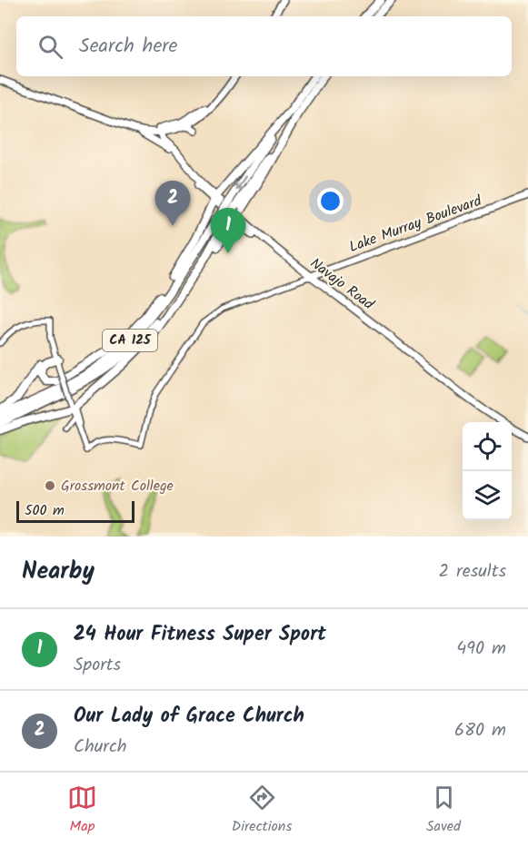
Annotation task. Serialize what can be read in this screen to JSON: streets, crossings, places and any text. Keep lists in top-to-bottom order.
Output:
{
  "streets": {
    "highway": ["CA 125"],
    "main road": ["Lake Murray Boulevard", "Navajo Road"]
  },
  "crossings": [
    ["Lake Murray Boulevard", "Navajo Road"],
    ["Navajo Road", "CA 125"]
  ],
  "places": ["Grossmont College"],
  "scale_bar": "500 m",
  "page": {
    "search": "Search here",
    "pins": ["2", "1"],
    "scale": "500 m",
    "heading": ["Nearby", "2 results"],
    "list": [
      {
        "mark": "1",
        "name": "24 Hour Fitness Super Sport",
        "note": "Sports",
        "value": "490 m"
      },
      {
        "mark": "2",
        "name": "Our Lady of Grace Church",
        "note": "Church",
        "value": "680 m"
      }
    ],
    "nav": ["Map", "Directions", "Saved"]
  }
}
